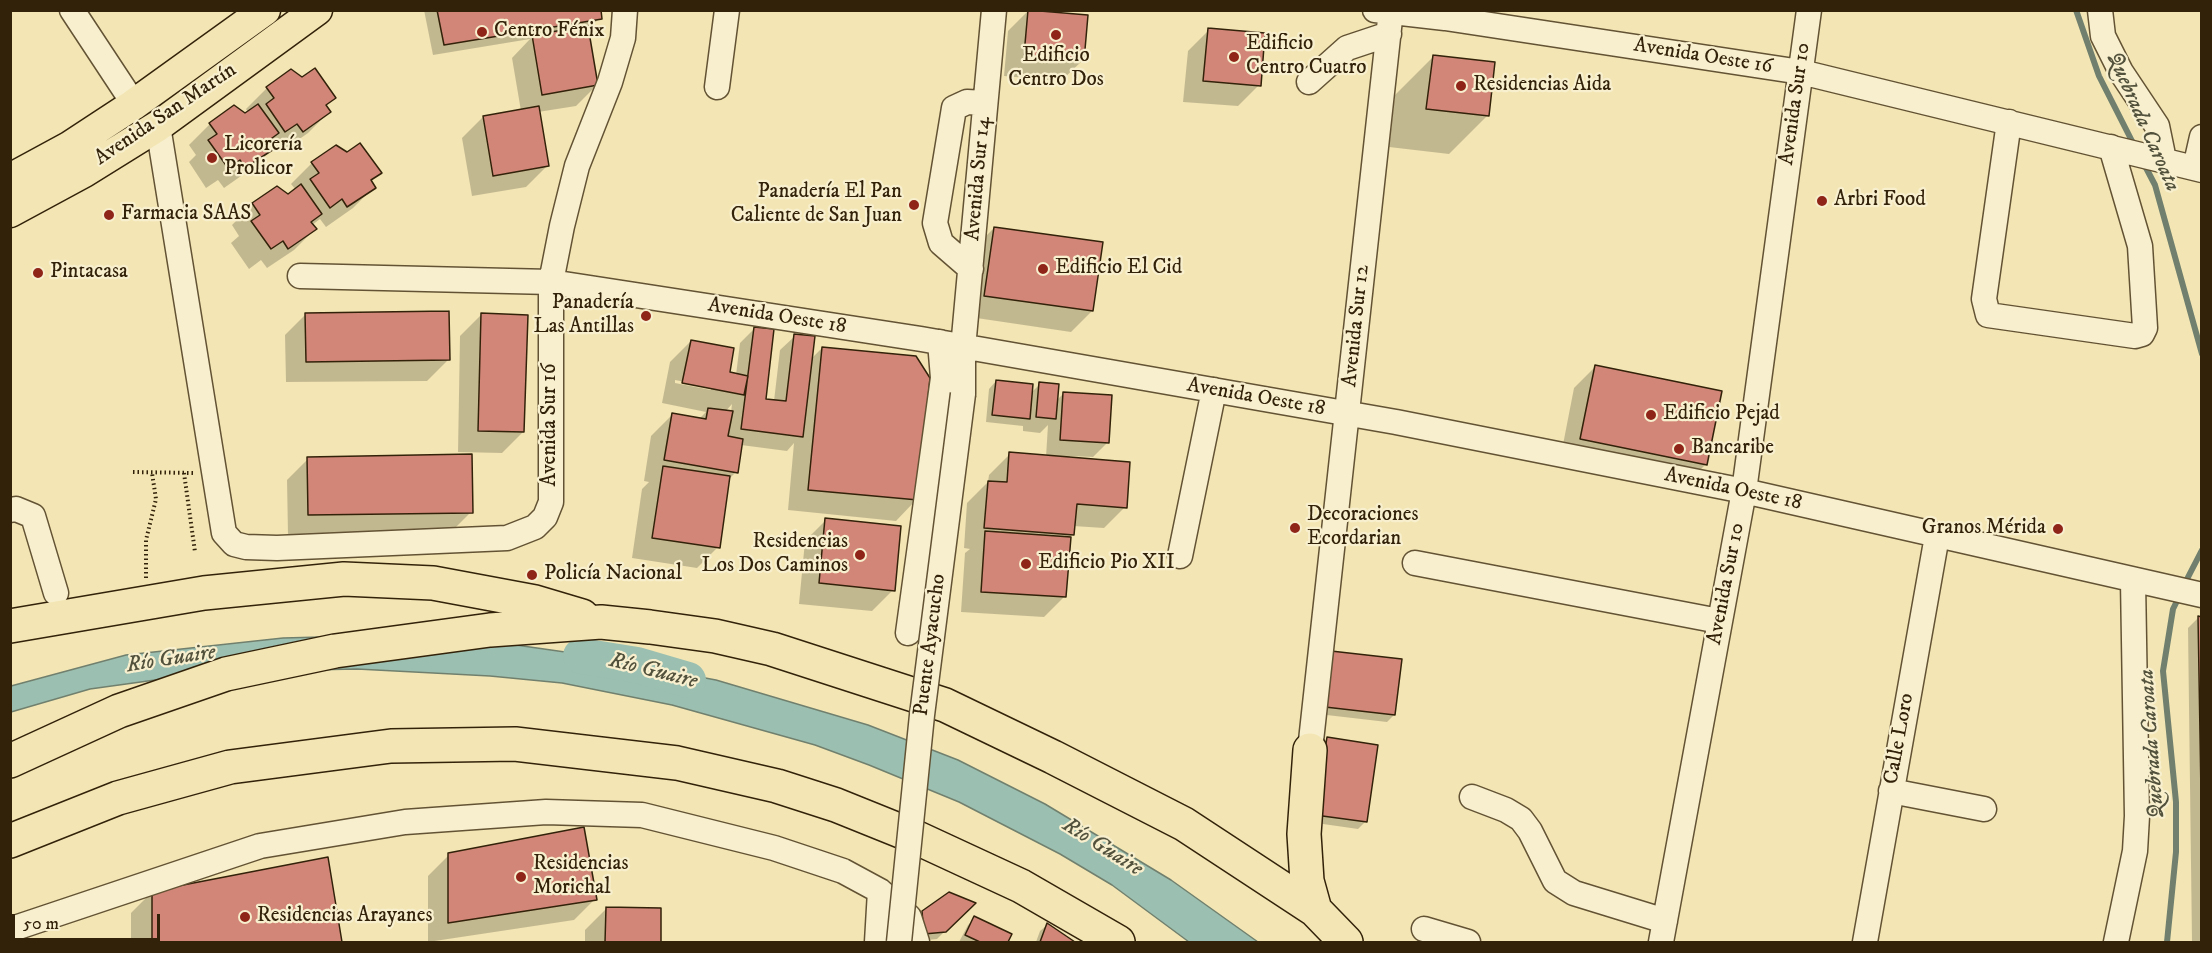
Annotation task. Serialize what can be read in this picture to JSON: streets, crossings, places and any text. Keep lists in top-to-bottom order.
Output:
{
  "streets": {
    "main road": ["Avenida San Martín"],
    "street": [
      "Avenida Oeste 16",
      "Avenida Sur 10",
      "Avenida Sur 14",
      "Avenida Oeste 18",
      "Avenida Sur 12",
      "Avenida Sur 16",
      "Puente Ayacucho",
      "Calle Loro"
    ]
  },
  "crossings": [
    ["Avenida Oeste 16", "Avenida Sur 10"],
    ["Avenida Oeste 16", "Avenida Sur 12"],
    ["Avenida Sur 10", "Avenida Oeste 18"],
    ["Avenida Sur 14", "Avenida Oeste 18"],
    ["Avenida Sur 14", "Puente Ayacucho"],
    ["Avenida Oeste 18", "Avenida Sur 12"],
    ["Avenida Oeste 18", "Avenida Sur 16"],
    ["Avenida Oeste 18", "Puente Ayacucho"],
    ["Avenida Oeste 18", "Calle Loro"]
  ],
  "water": ["Quebrada Caroata", "Río Guaire"],
  "places": [
    "Centro Fénix",
    "Edificio Centro Dos",
    "Edificio Centro Cuatro",
    "Residencias Aida",
    "Licorería Prolicor",
    "Arbri Food",
    "Panadería El Pan Caliente de San Juan",
    "Farmacia SAAS",
    "Edificio El Cid",
    "Pintacasa",
    "Panadería Las Antillas",
    "Edificio Pejad",
    "Bancaribe",
    "Decoraciones Ecordarian",
    "Granos Mérida",
    "Residencias Los Dos Caminos",
    "Edificio Pio XII",
    "Policía Nacional",
    "Residencias Morichal",
    "Residencias Arayanes"
  ],
  "scale_bar": "50 m"
}
